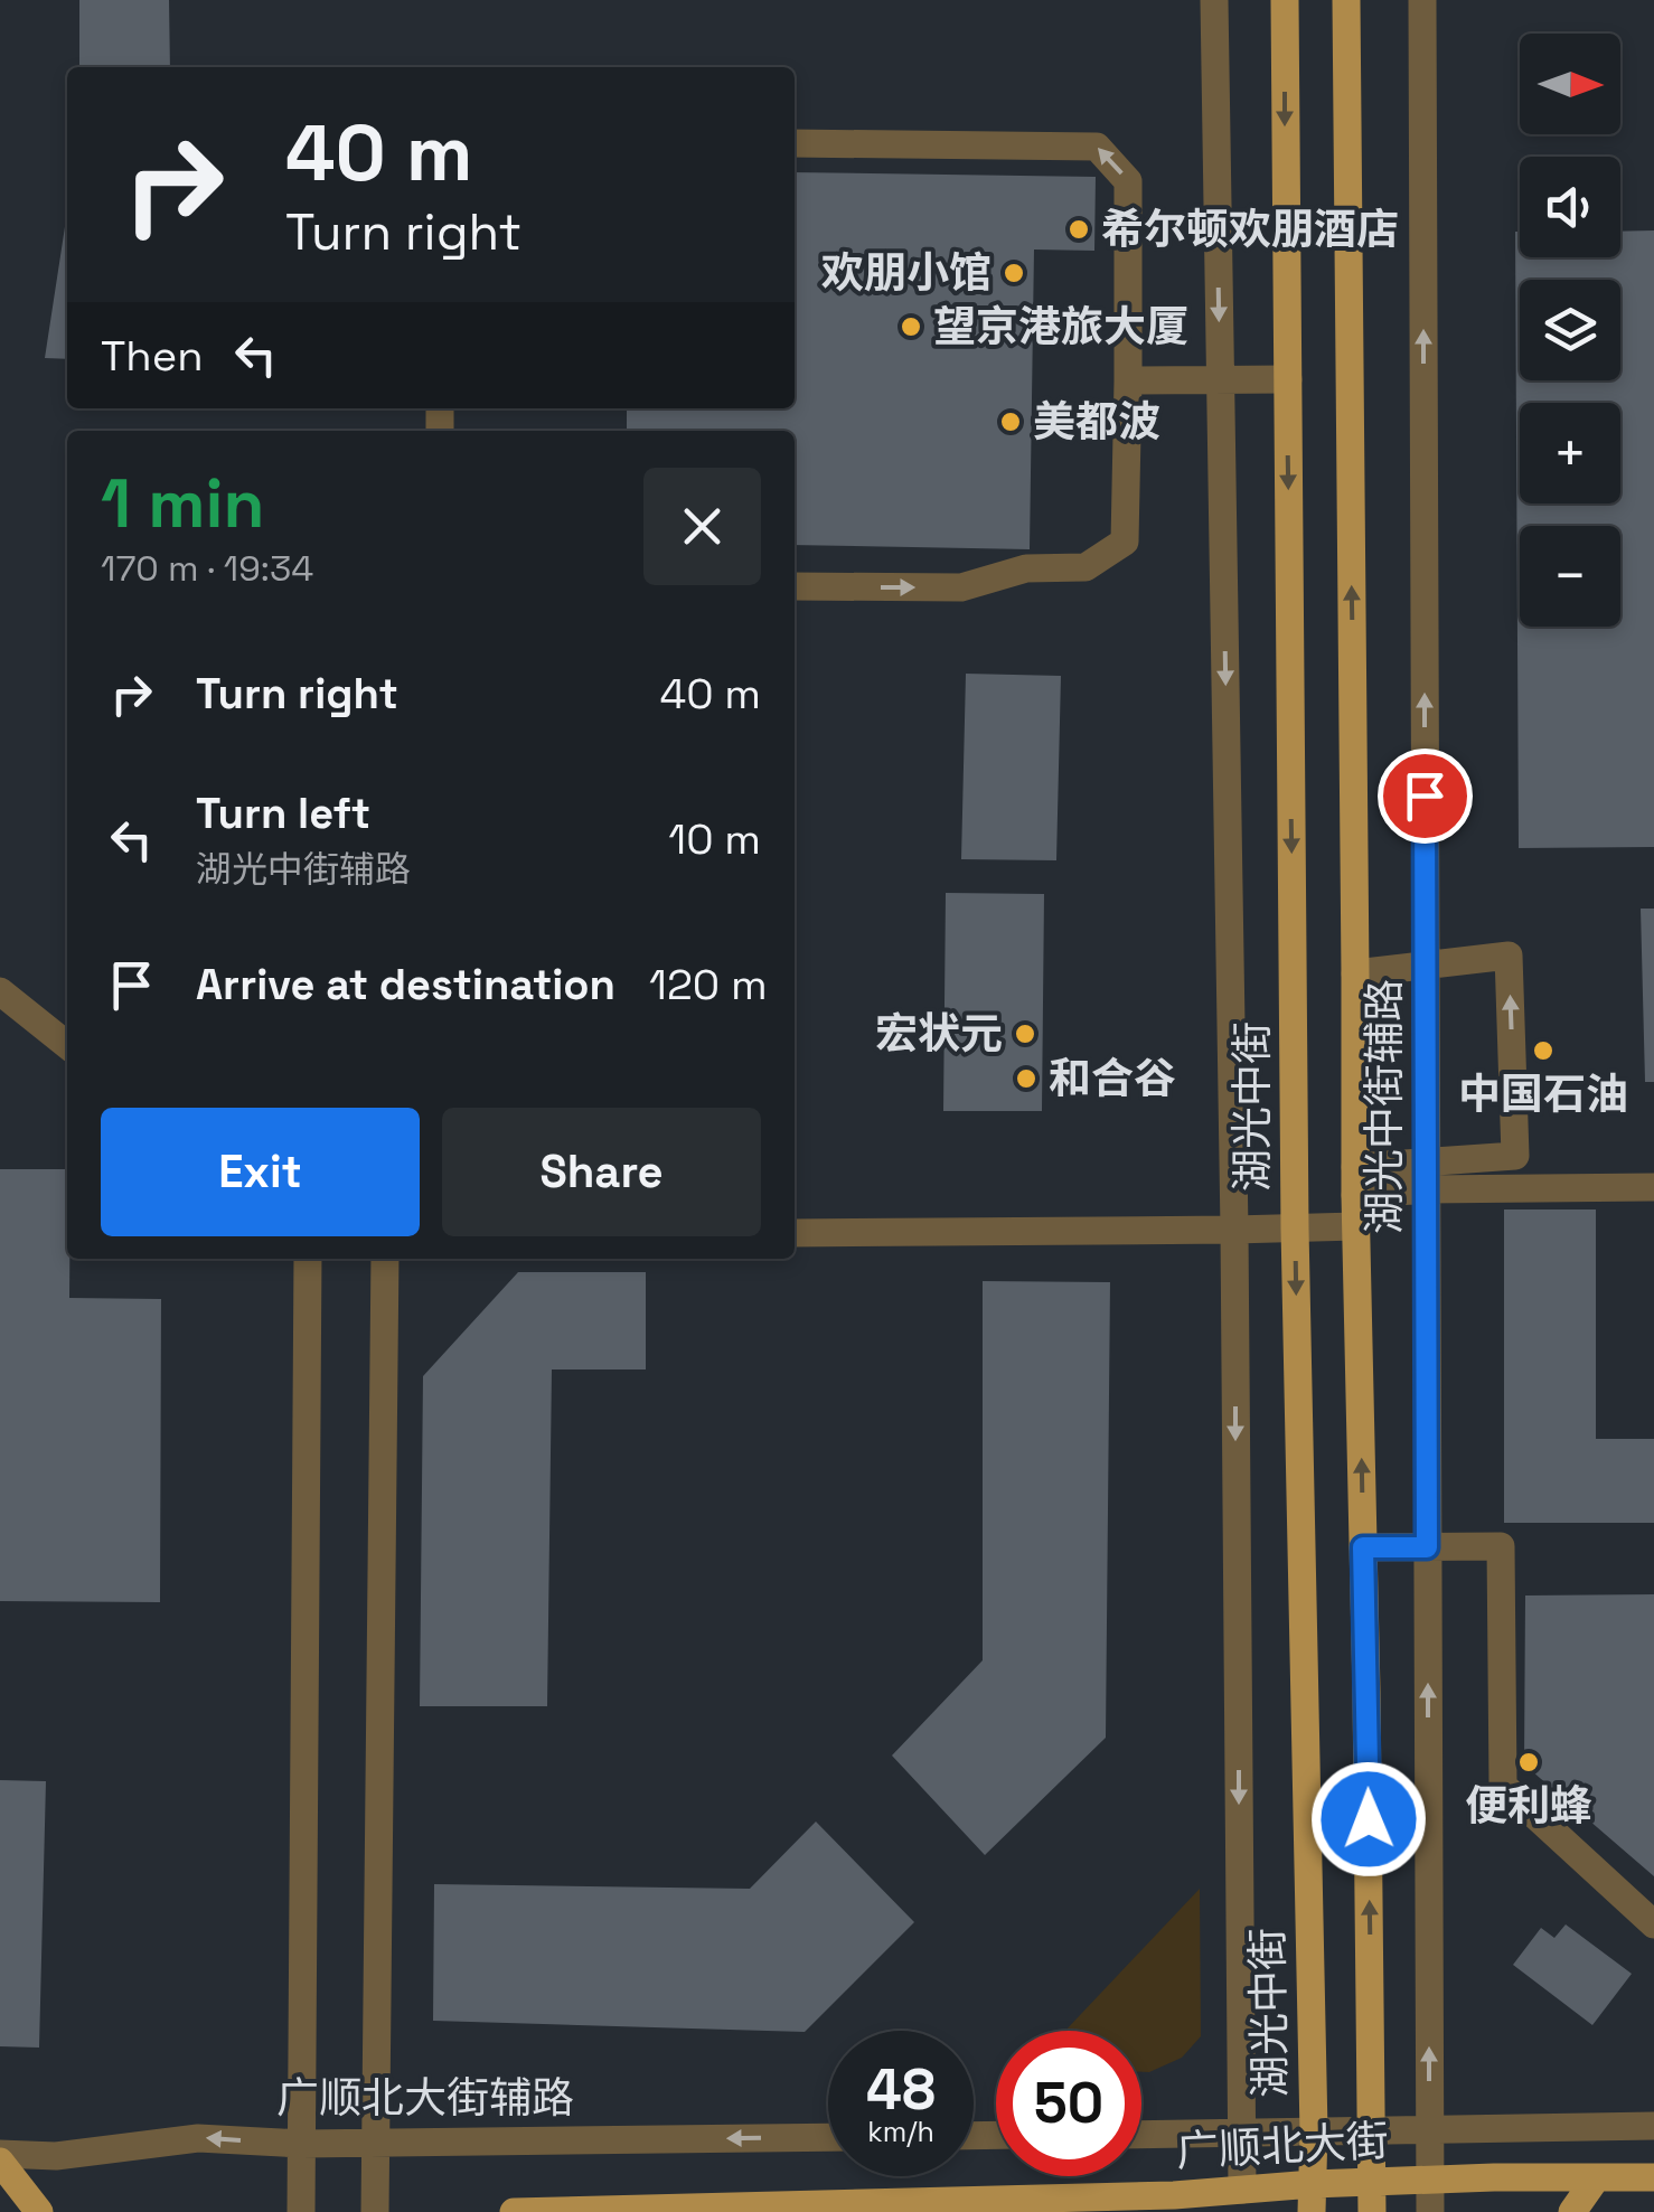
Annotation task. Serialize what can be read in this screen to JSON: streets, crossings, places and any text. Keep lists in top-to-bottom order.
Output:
{
  "streets": {
    "main road": ["湖光中街", "广顺北大街"],
    "street": ["湖光中街辅路", "广顺北大街辅路"]
  },
  "crossings": [
    ["湖光中街", "广顺北大街"],
    ["湖光中街辅路", "广顺北大街"]
  ],
  "one_way": ["广顺北大街辅路"],
  "places": [
    "希尔顿欢朋酒店",
    "欢朋小馆",
    "望京港旅大厦",
    "美都波",
    "宏状元",
    "中国石油",
    "和合谷",
    "便利蜂"
  ],
  "north": "right",
  "page": {
    "map_buttons": ["+", "−"],
    "turn": ["40 m", "Turn right"],
    "then": "Then",
    "heading": ["1 min", "170 m · 19:34"],
    "list": [
      {
        "name": "Turn right",
        "value": "40 m"
      },
      {
        "name": "Turn left",
        "note": "湖光中街辅路",
        "value": "10 m"
      },
      {
        "name": "Arrive at destination",
        "value": "120 m"
      }
    ],
    "buttons": ["Exit", "Share"],
    "speed": "48 km/h",
    "limit": "50"
  }
}
